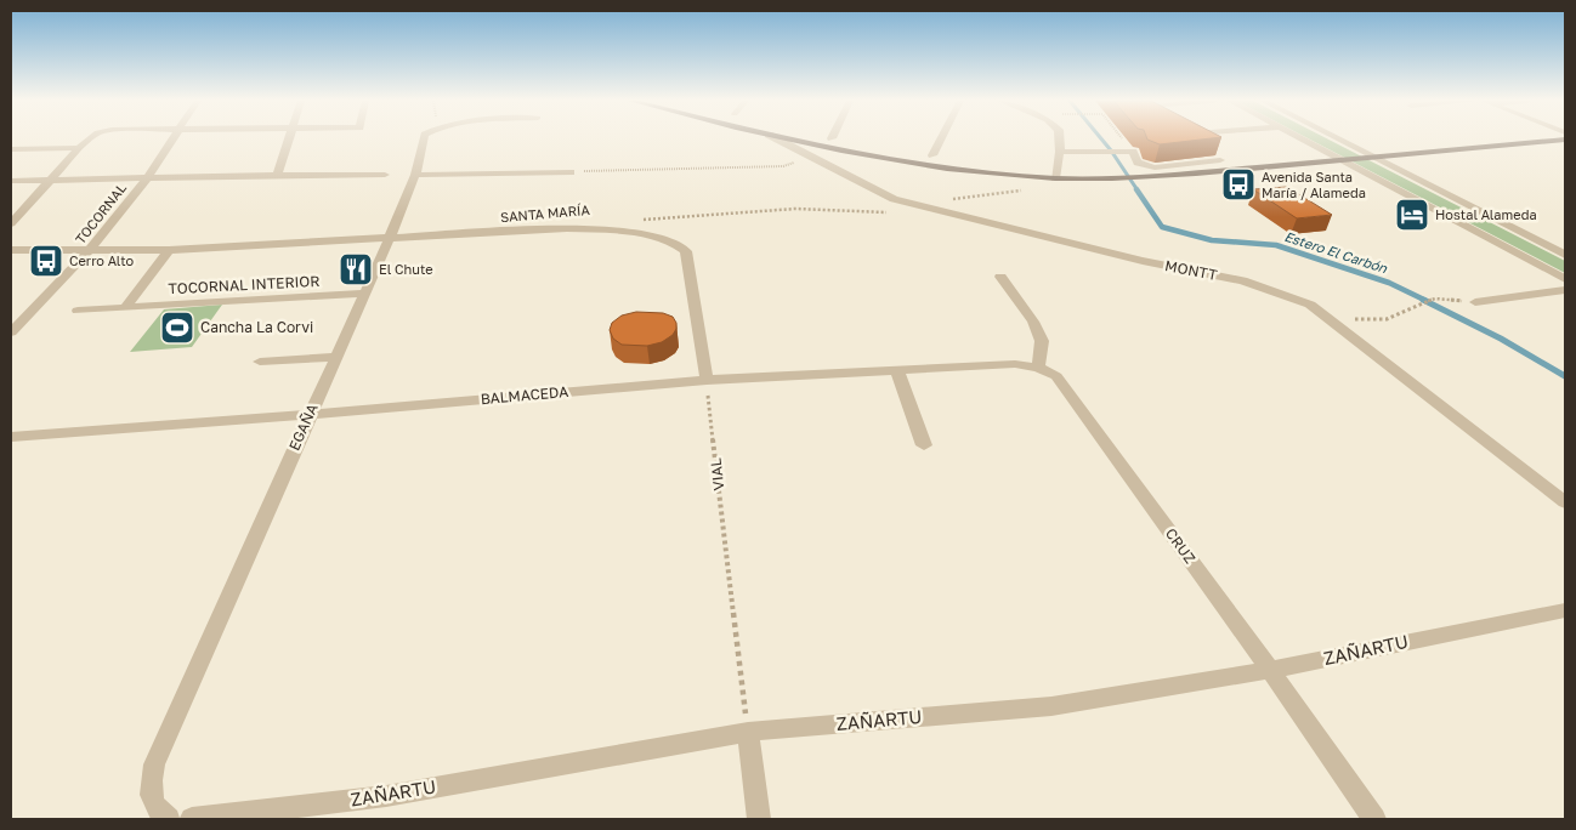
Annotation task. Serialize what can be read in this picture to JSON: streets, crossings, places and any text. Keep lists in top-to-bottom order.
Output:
{
  "streets": {
    "street": [
      "TOCORNAL",
      "SANTA MARÍA",
      "MONTT",
      "TOCORNAL INTERIOR",
      "BALMACEDA",
      "EGAÑA",
      "CRUZ",
      "ZAÑARTU"
    ],
    "path": ["VIAL"]
  },
  "crossings": [
    ["TOCORNAL", "SANTA MARÍA"],
    ["SANTA MARÍA", "TOCORNAL INTERIOR"],
    ["SANTA MARÍA", "BALMACEDA"],
    ["SANTA MARÍA", "EGAÑA"],
    ["SANTA MARÍA", "VIAL"],
    ["TOCORNAL INTERIOR", "EGAÑA"],
    ["BALMACEDA", "EGAÑA"],
    ["BALMACEDA", "VIAL"],
    ["BALMACEDA", "CRUZ"],
    ["VIAL", "ZAÑARTU"],
    ["CRUZ", "ZAÑARTU"]
  ],
  "water": ["Estero El Carbón"],
  "places": {
    "bus stop": ["Avenida Santa María / Alameda", "Cerro Alto"],
    "hotel": ["Hostal Alameda"],
    "restaurant": ["El Chute"],
    "sports": ["Cancha La Corvi"]
  }
}
